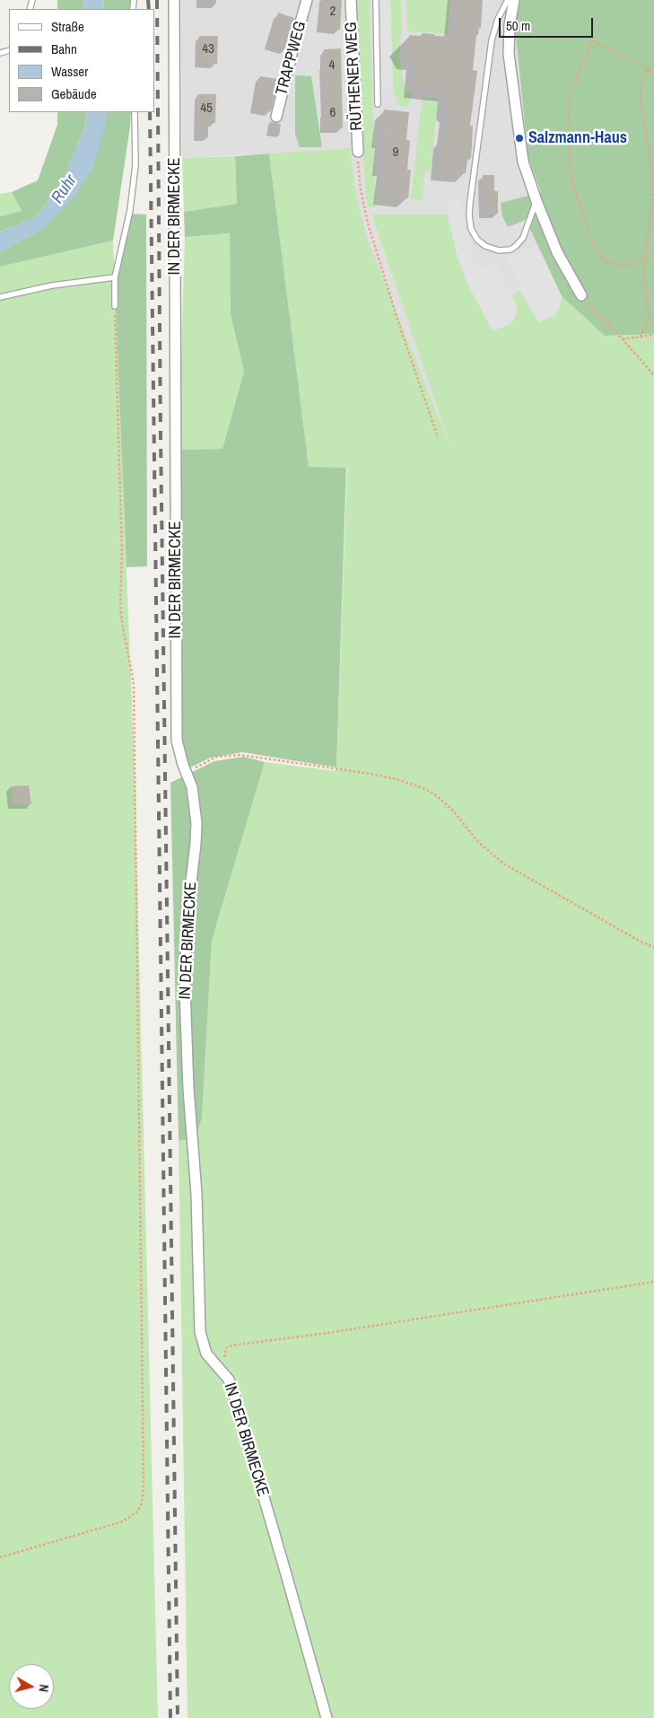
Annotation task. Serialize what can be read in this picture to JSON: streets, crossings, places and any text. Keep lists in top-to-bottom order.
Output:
{
  "streets": {
    "street": ["TRAPPWEG", "RÜTHENER WEG", "IN DER BIRMECKE"]
  },
  "water": ["Ruhr"],
  "places": ["Salzmann-Haus"],
  "house_numbers": [
    "2",
    "43",
    "4",
    "45",
    "6",
    "9"
  ],
  "legend": [
    "Straße",
    "Bahn",
    "Wasser",
    "Gebäude"
  ],
  "scale_bar": "50 m",
  "north": "right"
}
